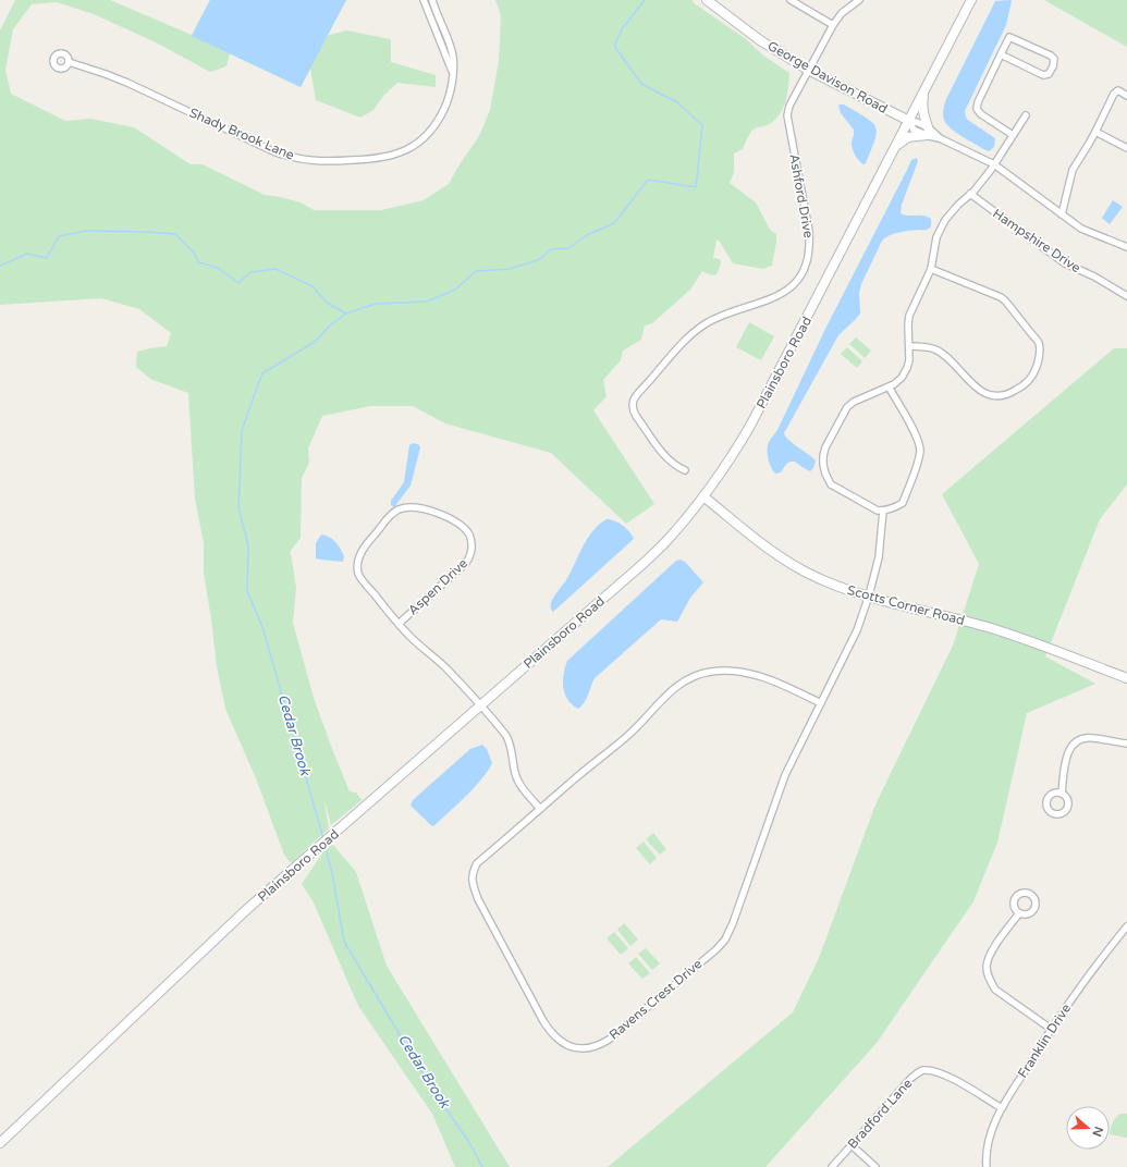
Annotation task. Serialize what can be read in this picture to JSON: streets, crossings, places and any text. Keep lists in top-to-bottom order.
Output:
{
  "streets": {
    "street": [
      "George Davison Road",
      "Shady Brook Lane",
      "Ashford Drive",
      "Hampshire Drive",
      "Plainsboro Road",
      "Aspen Drive",
      "Scotts Corner Road",
      "Ravens Crest Drive",
      "Franklin Drive",
      "Bradford Lane"
    ]
  },
  "crossings": [
    ["George Davison Road", "Ashford Drive"],
    ["George Davison Road", "Plainsboro Road"],
    ["Plainsboro Road", "Aspen Drive"],
    ["Plainsboro Road", "Scotts Corner Road"],
    ["Scotts Corner Road", "Ravens Crest Drive"],
    ["Franklin Drive", "Bradford Lane"]
  ],
  "water": ["Cedar Brook"],
  "north": "right"
}
